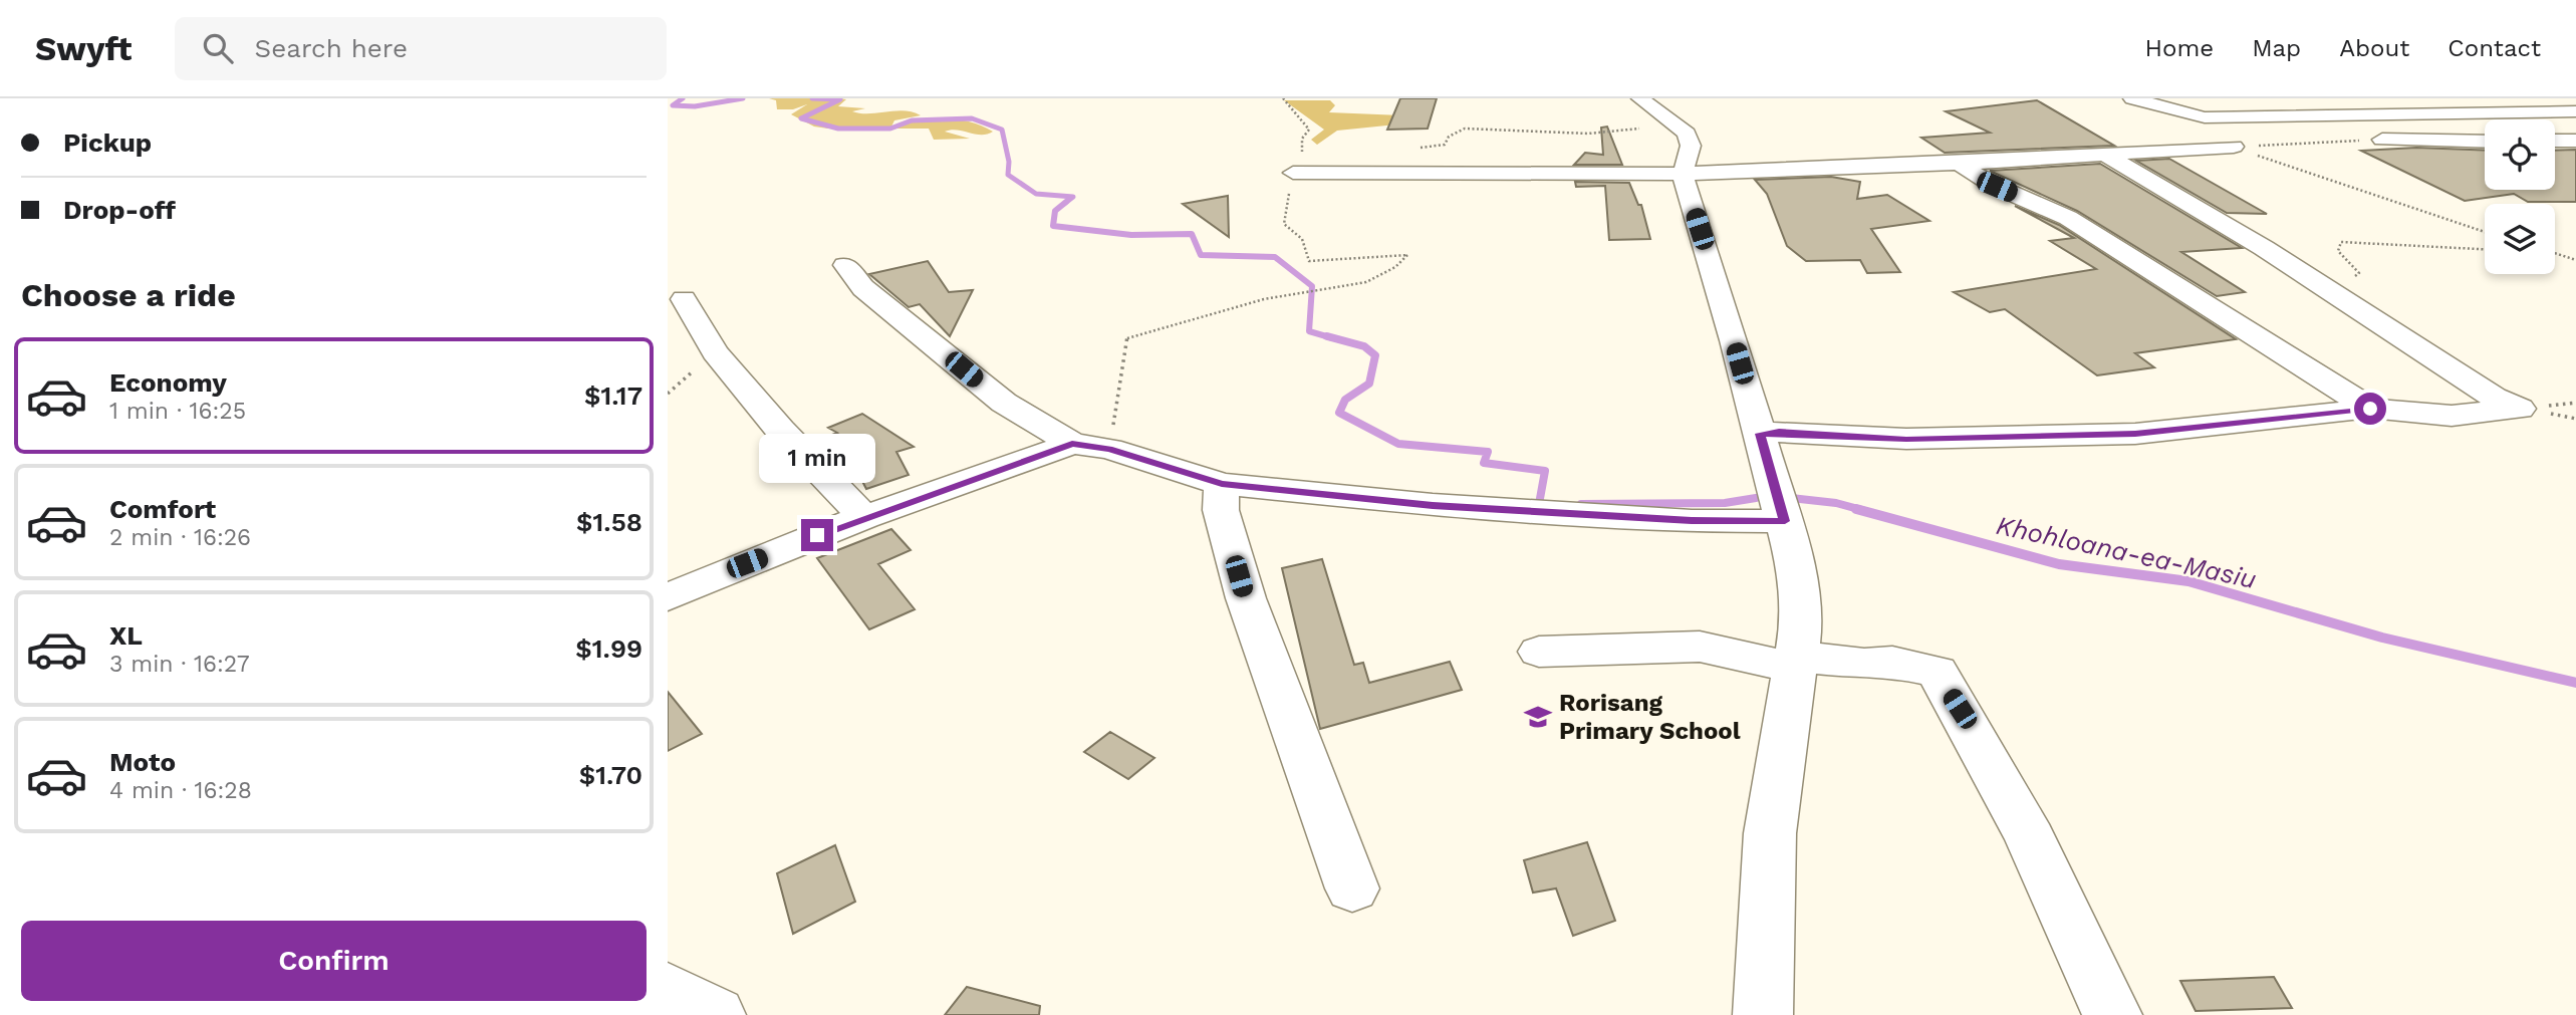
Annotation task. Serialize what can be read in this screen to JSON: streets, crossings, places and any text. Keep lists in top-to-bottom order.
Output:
{
  "water": ["Khohloana-ea-Masiu"],
  "places": {
    "school or university": ["Rorisang Primary School"]
  },
  "page": {
    "header": "Swyft",
    "search": "Search here",
    "nav": [
      "Home",
      "Map",
      "About",
      "Contact"
    ],
    "banner": ["Pickup", "Drop-off"],
    "heading": "Choose a ride",
    "list": [
      {
        "name": "Economy",
        "note": "1 min · 16:25",
        "value": "$1.17"
      },
      {
        "name": "Comfort",
        "note": "2 min · 16:26",
        "value": "$1.58"
      },
      {
        "name": "XL",
        "note": "3 min · 16:27",
        "value": "$1.99"
      },
      {
        "name": "Moto",
        "note": "4 min · 16:28",
        "value": "$1.70"
      }
    ],
    "bubble": "1 min",
    "buttons": "Confirm"
  }
}
